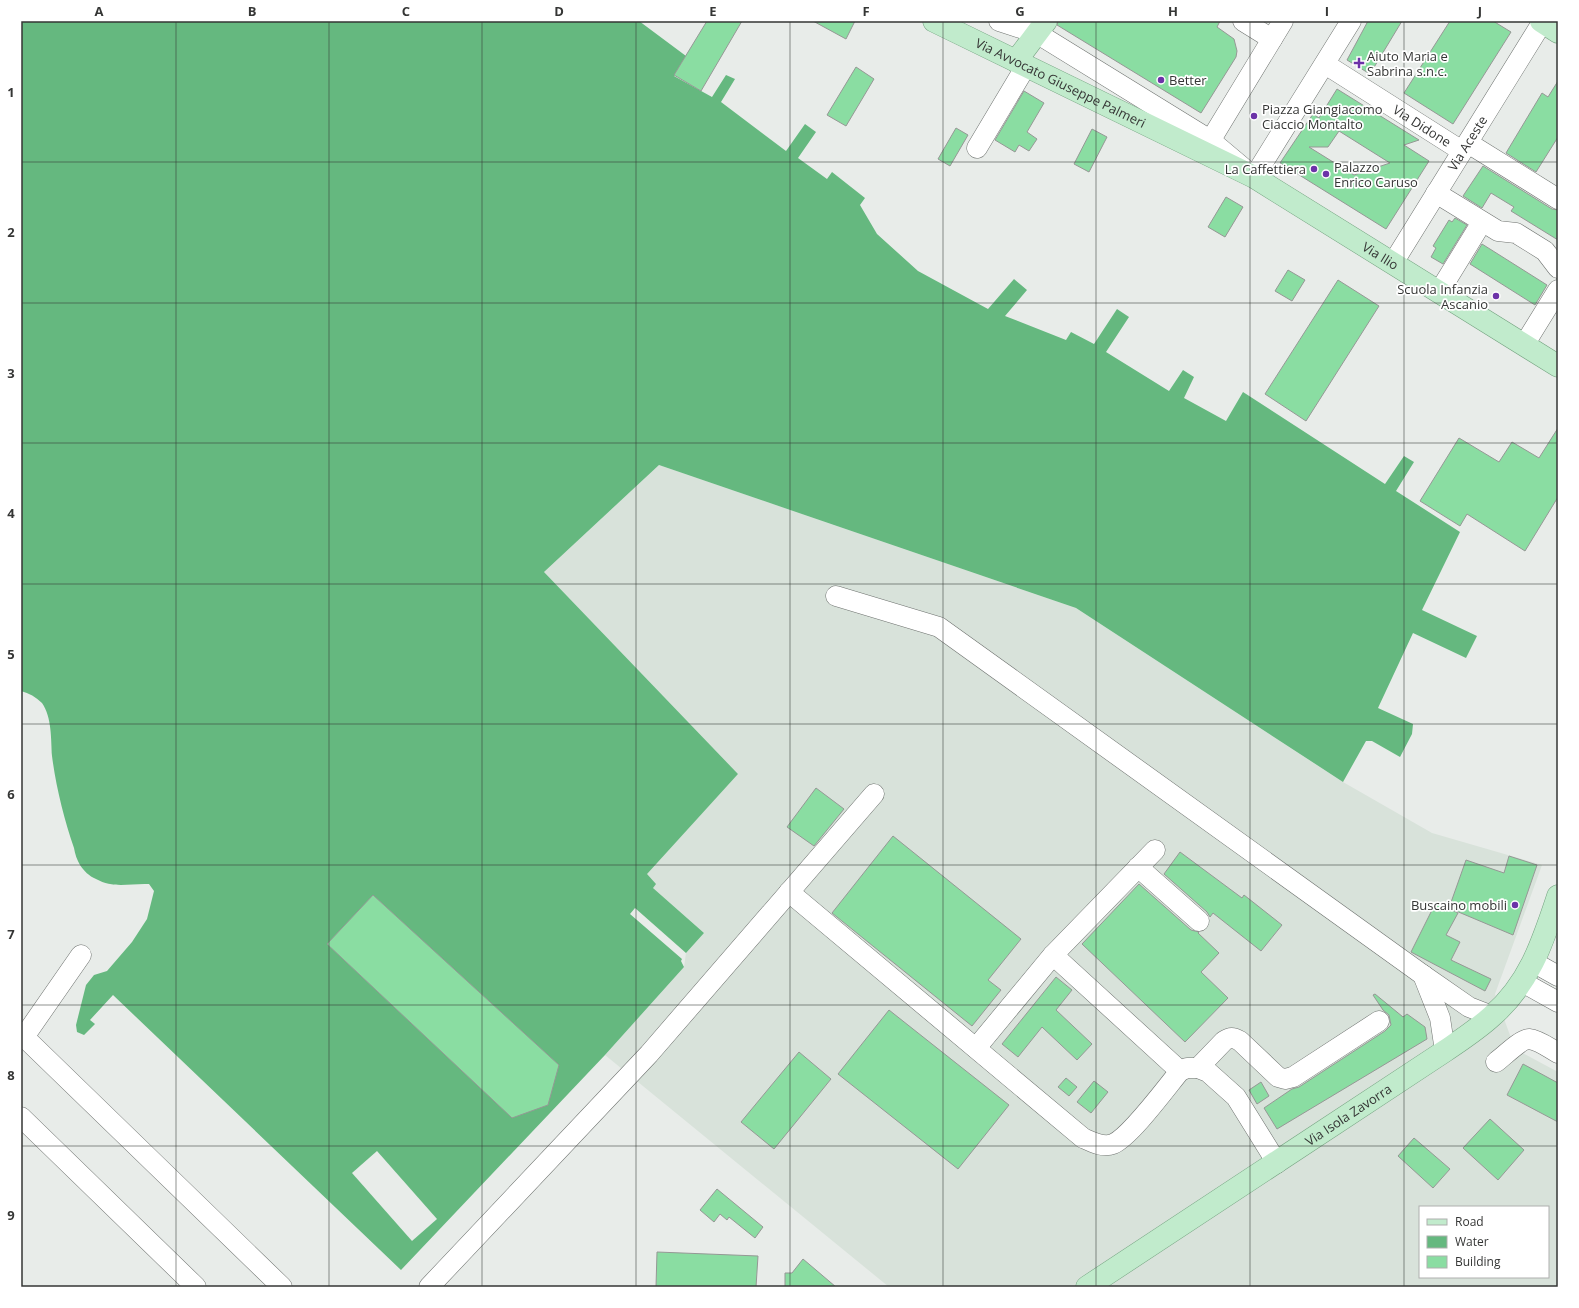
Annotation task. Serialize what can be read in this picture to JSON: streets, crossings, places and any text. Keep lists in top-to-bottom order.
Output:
{
  "streets": {
    "main road": ["Via Avvocato Giuseppe Palmeri", "Via Ilio", "Via Isola Zavorra"],
    "street": ["Via Didone", "Via Aceste"]
  },
  "crossings": [
    ["Via Avvocato Giuseppe Palmeri", "Via Ilio"],
    ["Via Didone", "Via Aceste"],
    ["Via Aceste", "Via Ilio"]
  ],
  "places": {
    "health": ["Aiuto Maria e Sabrina s.n.c."],
    "other": [
      "Better",
      "Piazza Giangiacomo Ciaccio Montalto",
      "La Caffettiera",
      "Palazzo Enrico Caruso",
      "Scuola Infanzia Ascanio",
      "Buscaino mobili"
    ]
  },
  "legend": ["Road", "Water", "Building"],
  "grid": {
    "columns": [
      "A",
      "B",
      "C",
      "D",
      "E",
      "F",
      "G",
      "H",
      "I",
      "J"
    ],
    "rows": [
      "1",
      "2",
      "3",
      "4",
      "5",
      "6",
      "7",
      "8",
      "9"
    ]
  }
}
